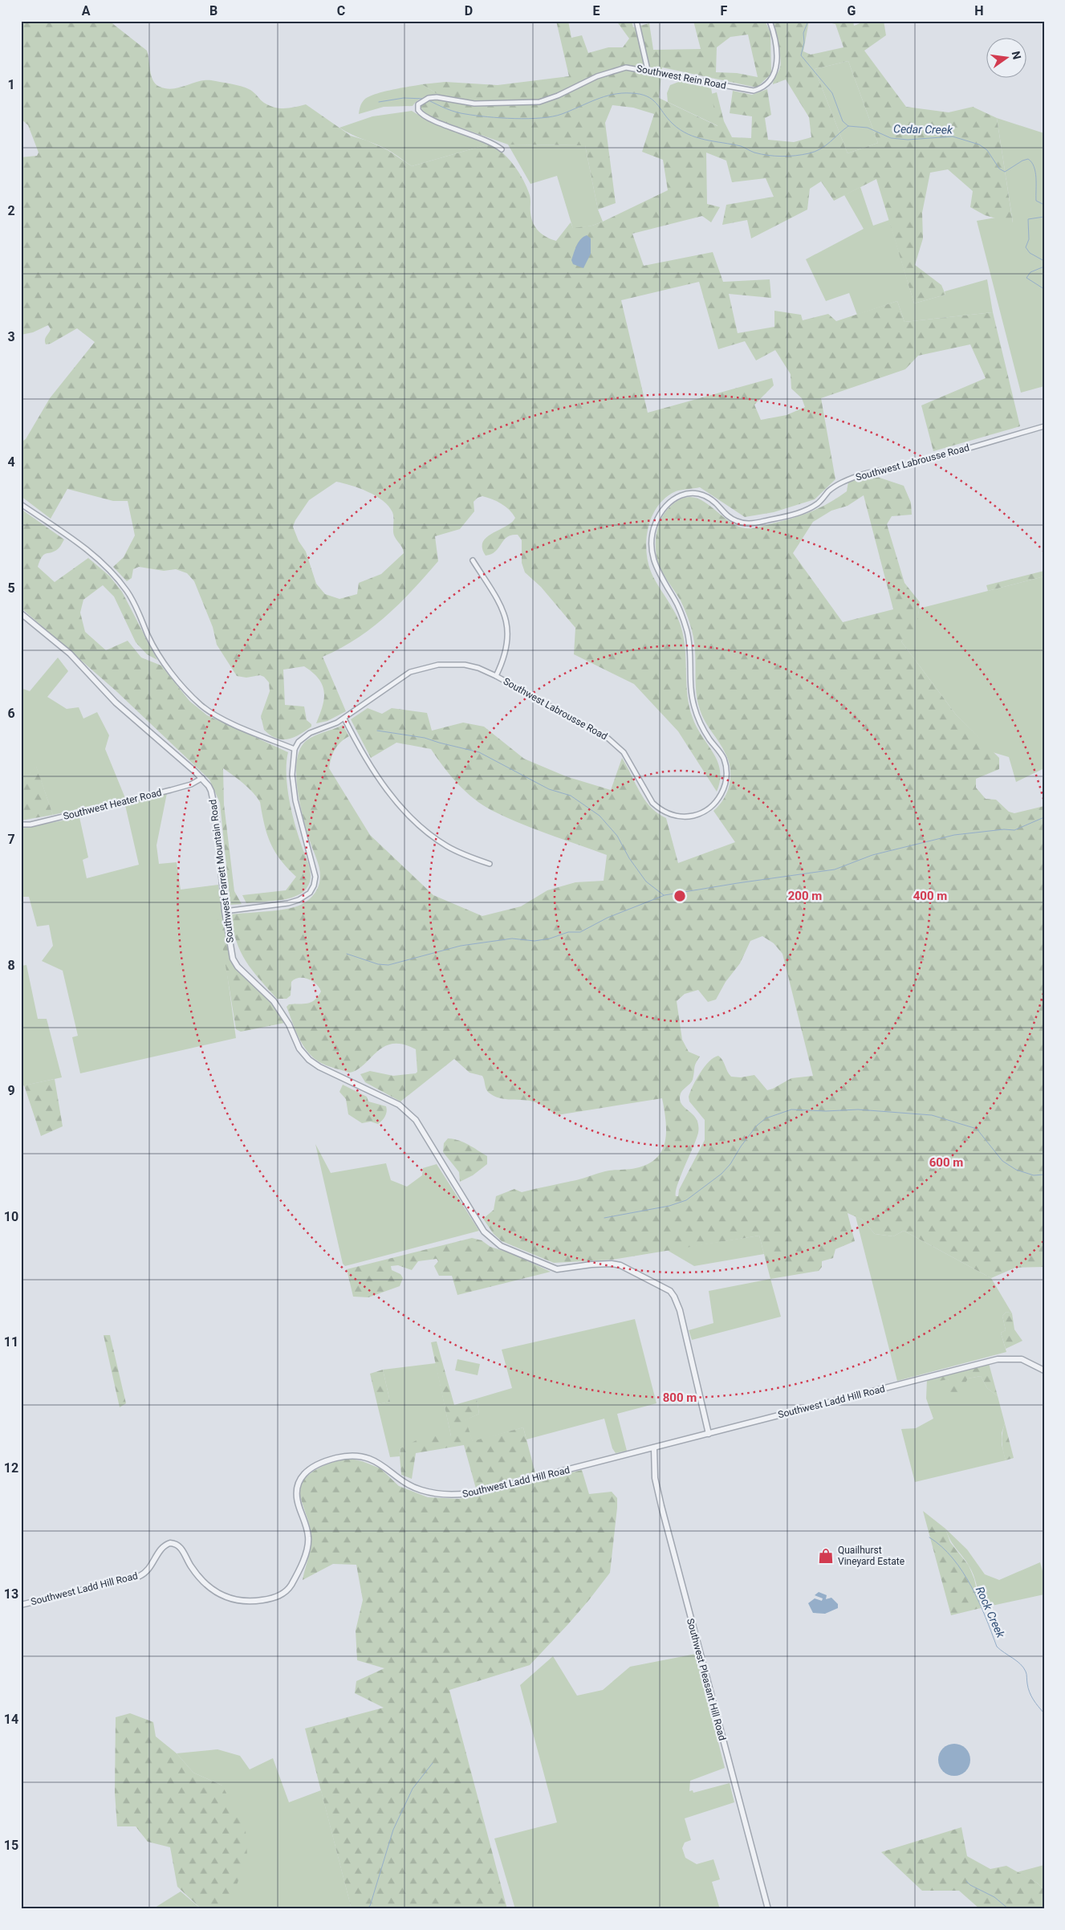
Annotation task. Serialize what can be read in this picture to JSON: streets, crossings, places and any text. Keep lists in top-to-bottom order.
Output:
{
  "streets": {
    "street": [
      "Southwest Rein Road",
      "Southwest Labrousse Road",
      "Southwest Heater Road",
      "Southwest Parrett Mountain Road",
      "Southwest Ladd Hill Road",
      "Southwest Pleasant Hill Road"
    ]
  },
  "crossings": [
    ["Southwest Heater Road", "Southwest Parrett Mountain Road"],
    ["Southwest Parrett Mountain Road", "Southwest Ladd Hill Road"],
    ["Southwest Ladd Hill Road", "Southwest Pleasant Hill Road"]
  ],
  "water": ["Cedar Creek", "Rock Creek"],
  "places": {
    "shop": ["Quailhurst Vineyard Estate"]
  },
  "north": "right",
  "grid": {
    "columns": [
      "A",
      "B",
      "C",
      "D",
      "E",
      "F",
      "G",
      "H"
    ],
    "rows": [
      "1",
      "2",
      "3",
      "4",
      "5",
      "6",
      "7",
      "8",
      "9",
      "10",
      "11",
      "12",
      "13",
      "14",
      "15"
    ]
  },
  "rings": [
    "200 m",
    "400 m",
    "600 m",
    "800 m"
  ]
}
